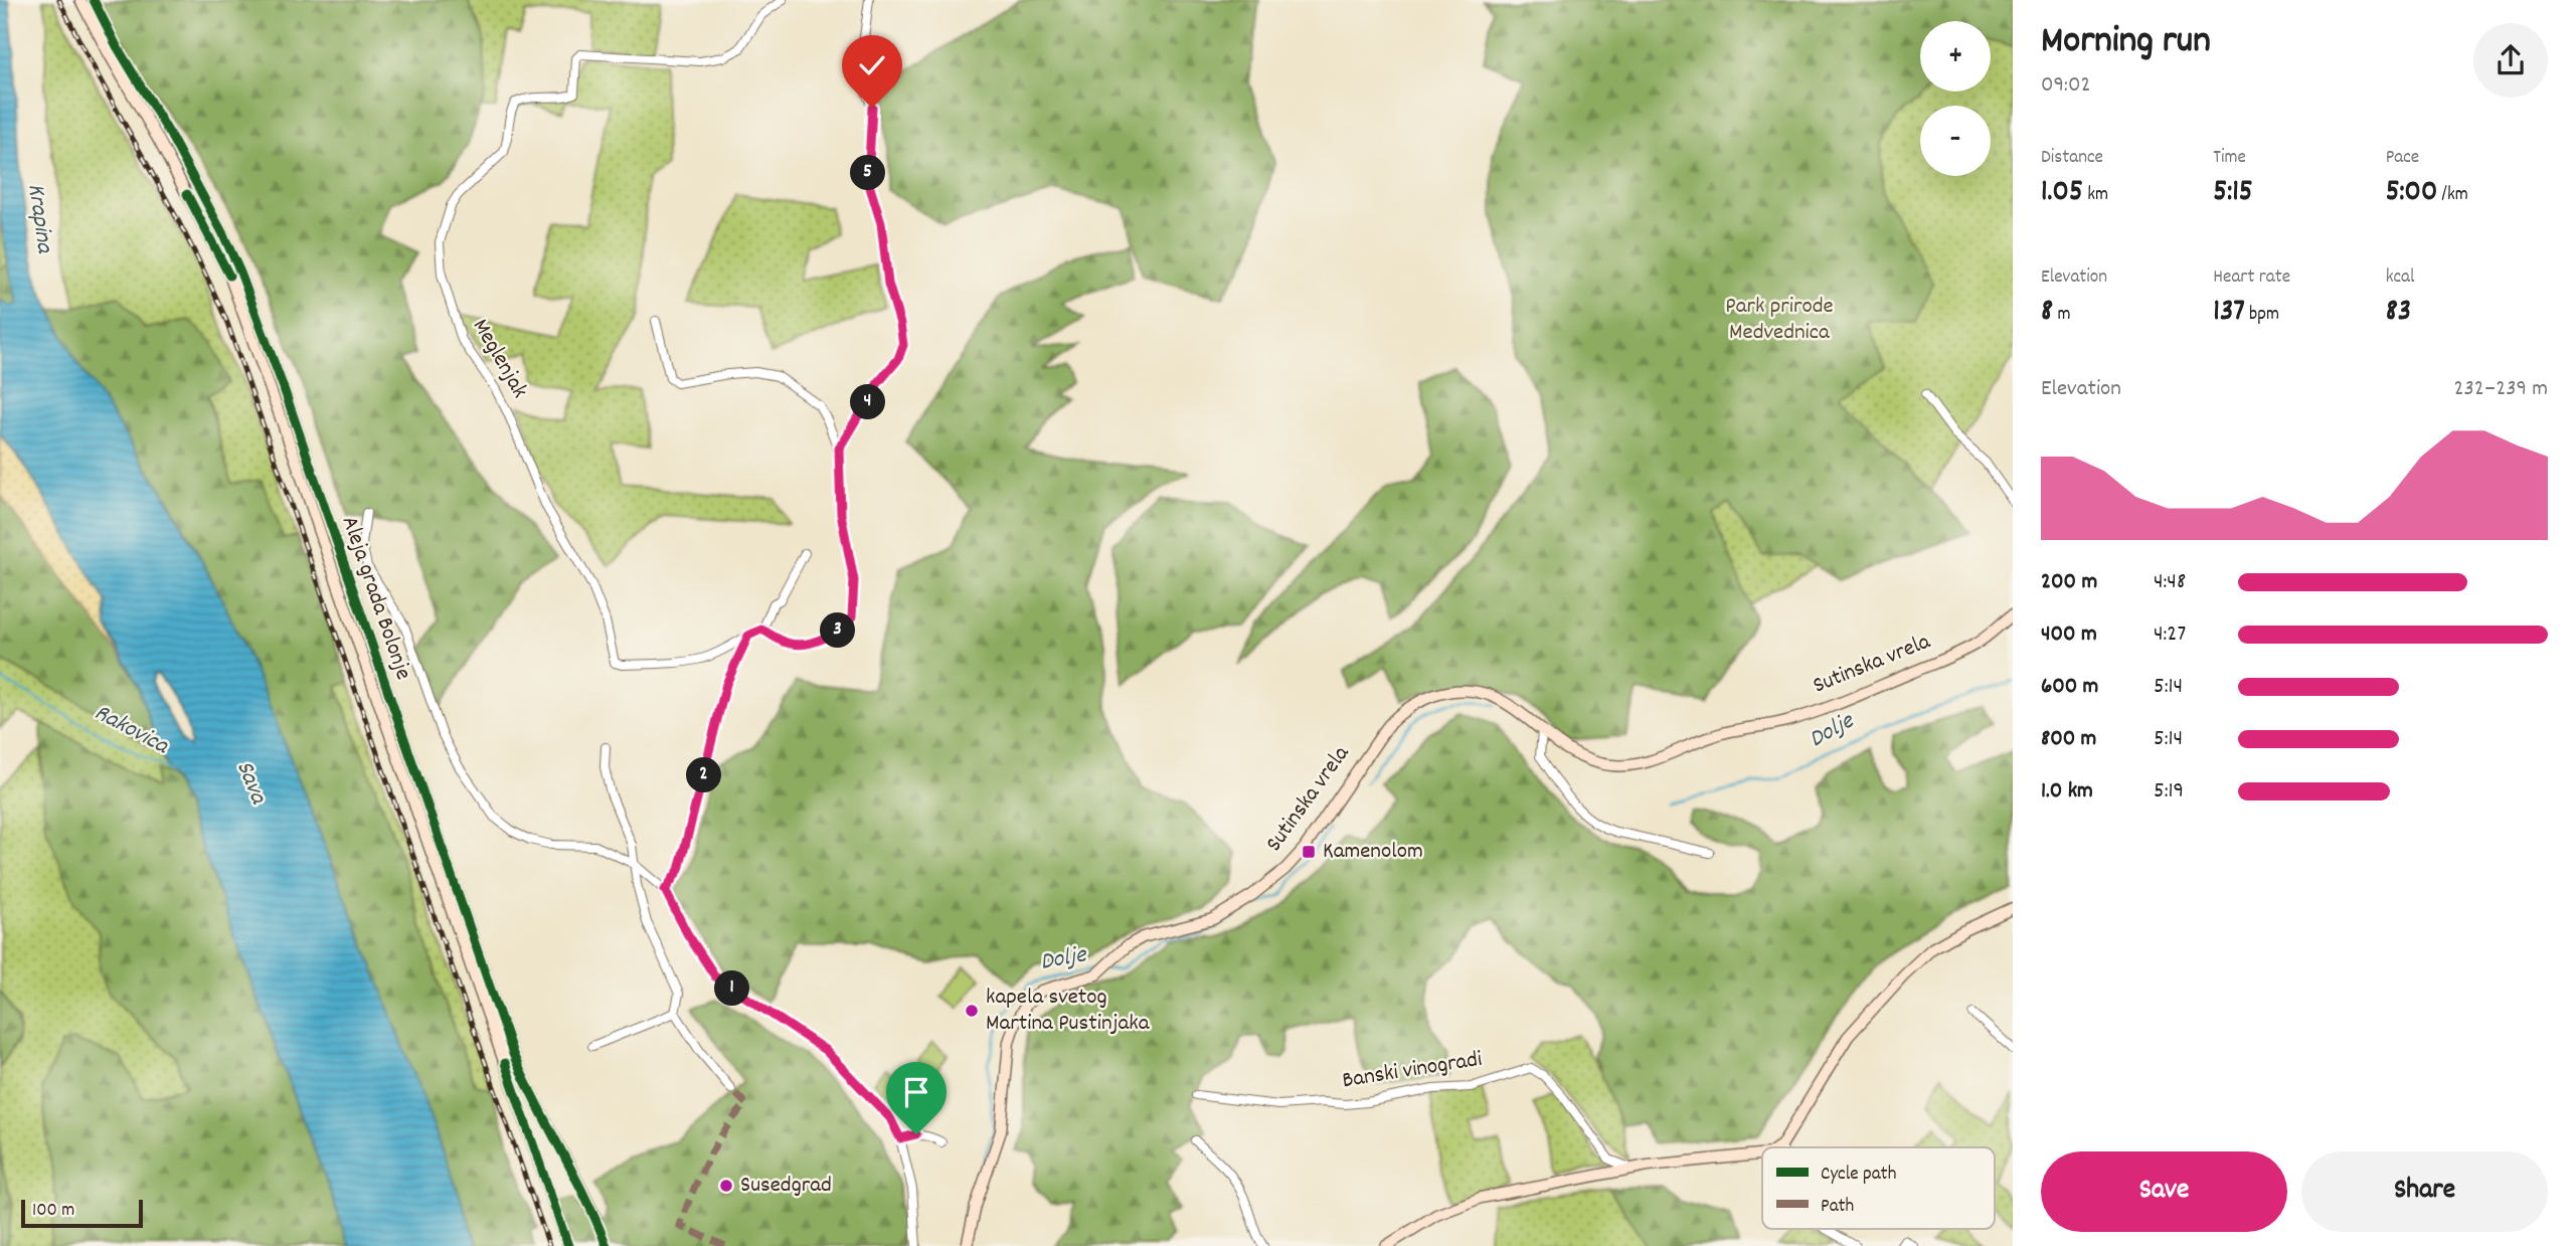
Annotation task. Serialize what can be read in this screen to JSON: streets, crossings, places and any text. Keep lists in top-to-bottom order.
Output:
{
  "streets": {
    "main road": ["Aleja grada Bolonje", "Sutinska vrela"],
    "street": ["Meglenjak", "Banski vinogradi"]
  },
  "water": [
    "Krapina",
    "Rakovica",
    "Dolje",
    "Sava"
  ],
  "parks": ["Park prirode Medvednica"],
  "places": {
    "transit": ["Kamenolom"],
    "other": ["kapela svetog Martina Pustinjaka", "Susedgrad"]
  },
  "legend": ["Cycle path", "Path"],
  "scale_bar": "100 m",
  "page": {
    "heading": ["Morning run", "09:02"],
    "map_buttons": ["+", "−"],
    "stats": [
      ["Distance", "1.05 km"],
      ["Time", "5:15"],
      ["Pace", "5:00 /km"],
      ["Elevation", "8 m"],
      ["Heart rate", "137 bpm"],
      ["kcal", "83"]
    ],
    "pins": [
      "5",
      "4",
      "3",
      "2",
      "1"
    ],
    "chart": ["Elevation", "232–239 m"],
    "list": [
      {
        "name": "200 m",
        "note": "4:48"
      },
      {
        "name": "400 m",
        "note": "4:27"
      },
      {
        "name": "600 m",
        "note": "5:14"
      },
      {
        "name": "800 m",
        "note": "5:14"
      },
      {
        "name": "1.0 km",
        "note": "5:19"
      }
    ],
    "buttons": ["Save", "Share"],
    "scale": "100 m"
  }
}
